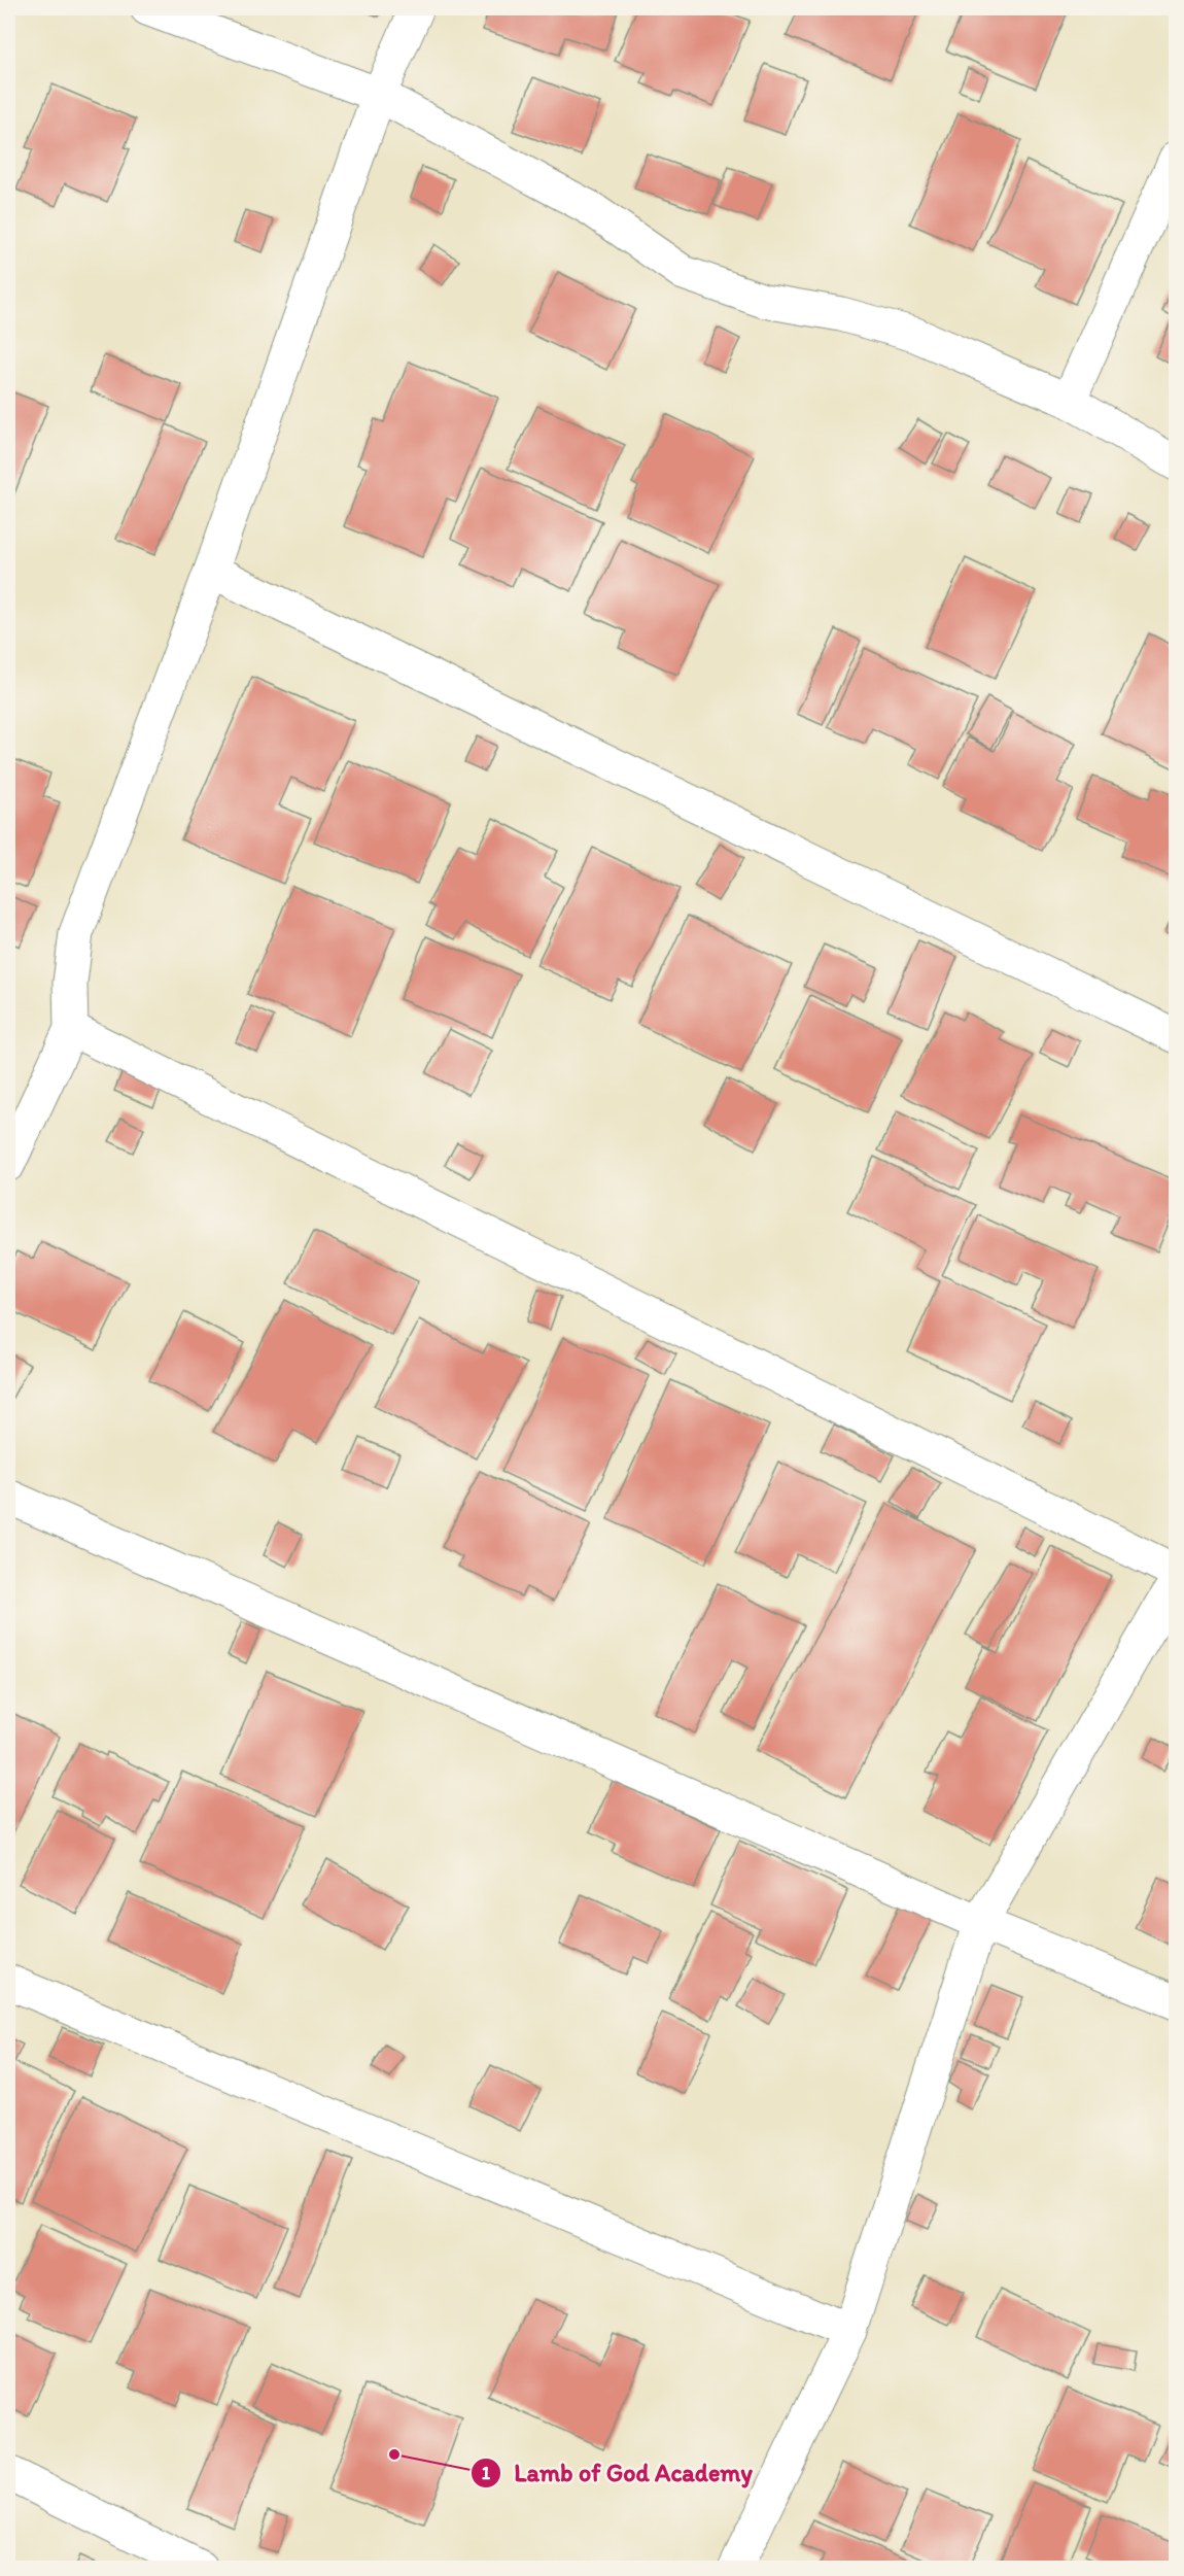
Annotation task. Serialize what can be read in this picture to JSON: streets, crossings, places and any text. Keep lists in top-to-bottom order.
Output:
{
  "places": ["Lamb of God Academy"]
}
